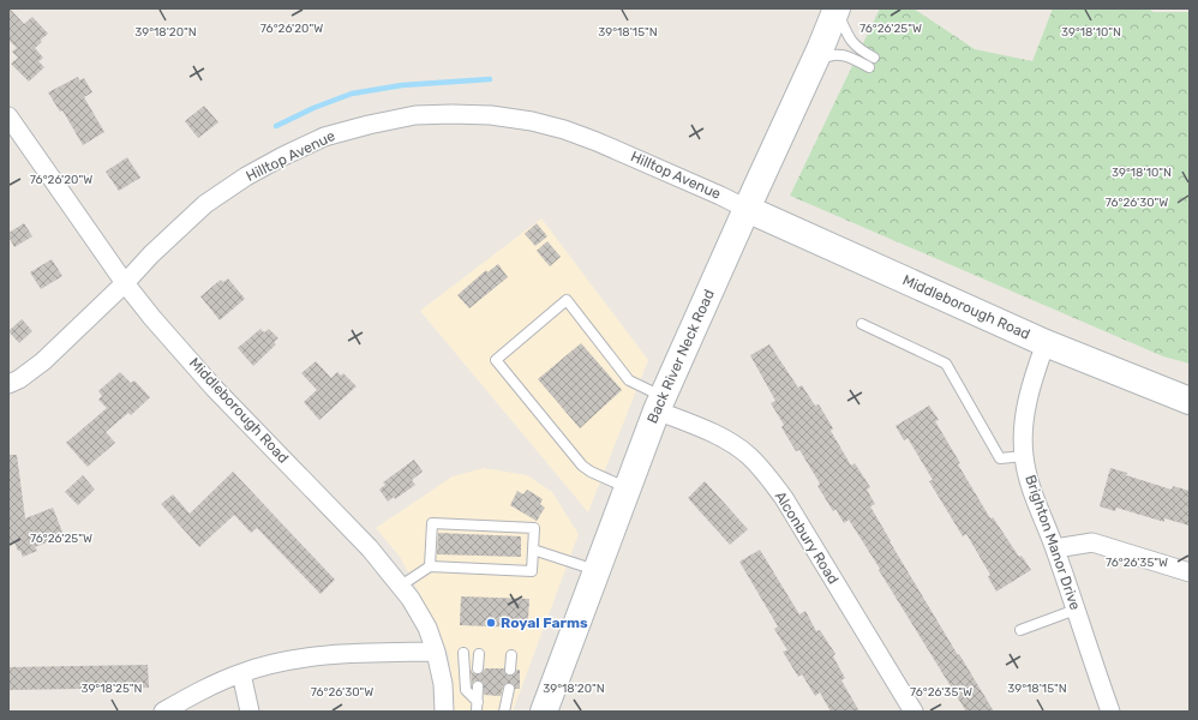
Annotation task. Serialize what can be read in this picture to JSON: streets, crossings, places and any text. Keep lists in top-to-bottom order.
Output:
{
  "streets": {
    "street": [
      "Hilltop Avenue",
      "Middleborough Road",
      "Back River Neck Road",
      "Alconbury Road",
      "Brighton Manor Drive"
    ]
  },
  "crossings": [
    ["Hilltop Avenue", "Middleborough Road"],
    ["Hilltop Avenue", "Back River Neck Road"],
    ["Middleborough Road", "Back River Neck Road"],
    ["Middleborough Road", "Brighton Manor Drive"],
    ["Back River Neck Road", "Alconbury Road"]
  ],
  "places": ["Royal Farms"],
  "coordinates": [
    "76°26'20\"W",
    "76°26'25\"W",
    "39°18'10\"N",
    "39°18'20\"N",
    "39°18'15\"N",
    "76°26'30\"W",
    "76°26'35\"W",
    "39°18'25\"N"
  ]
}
